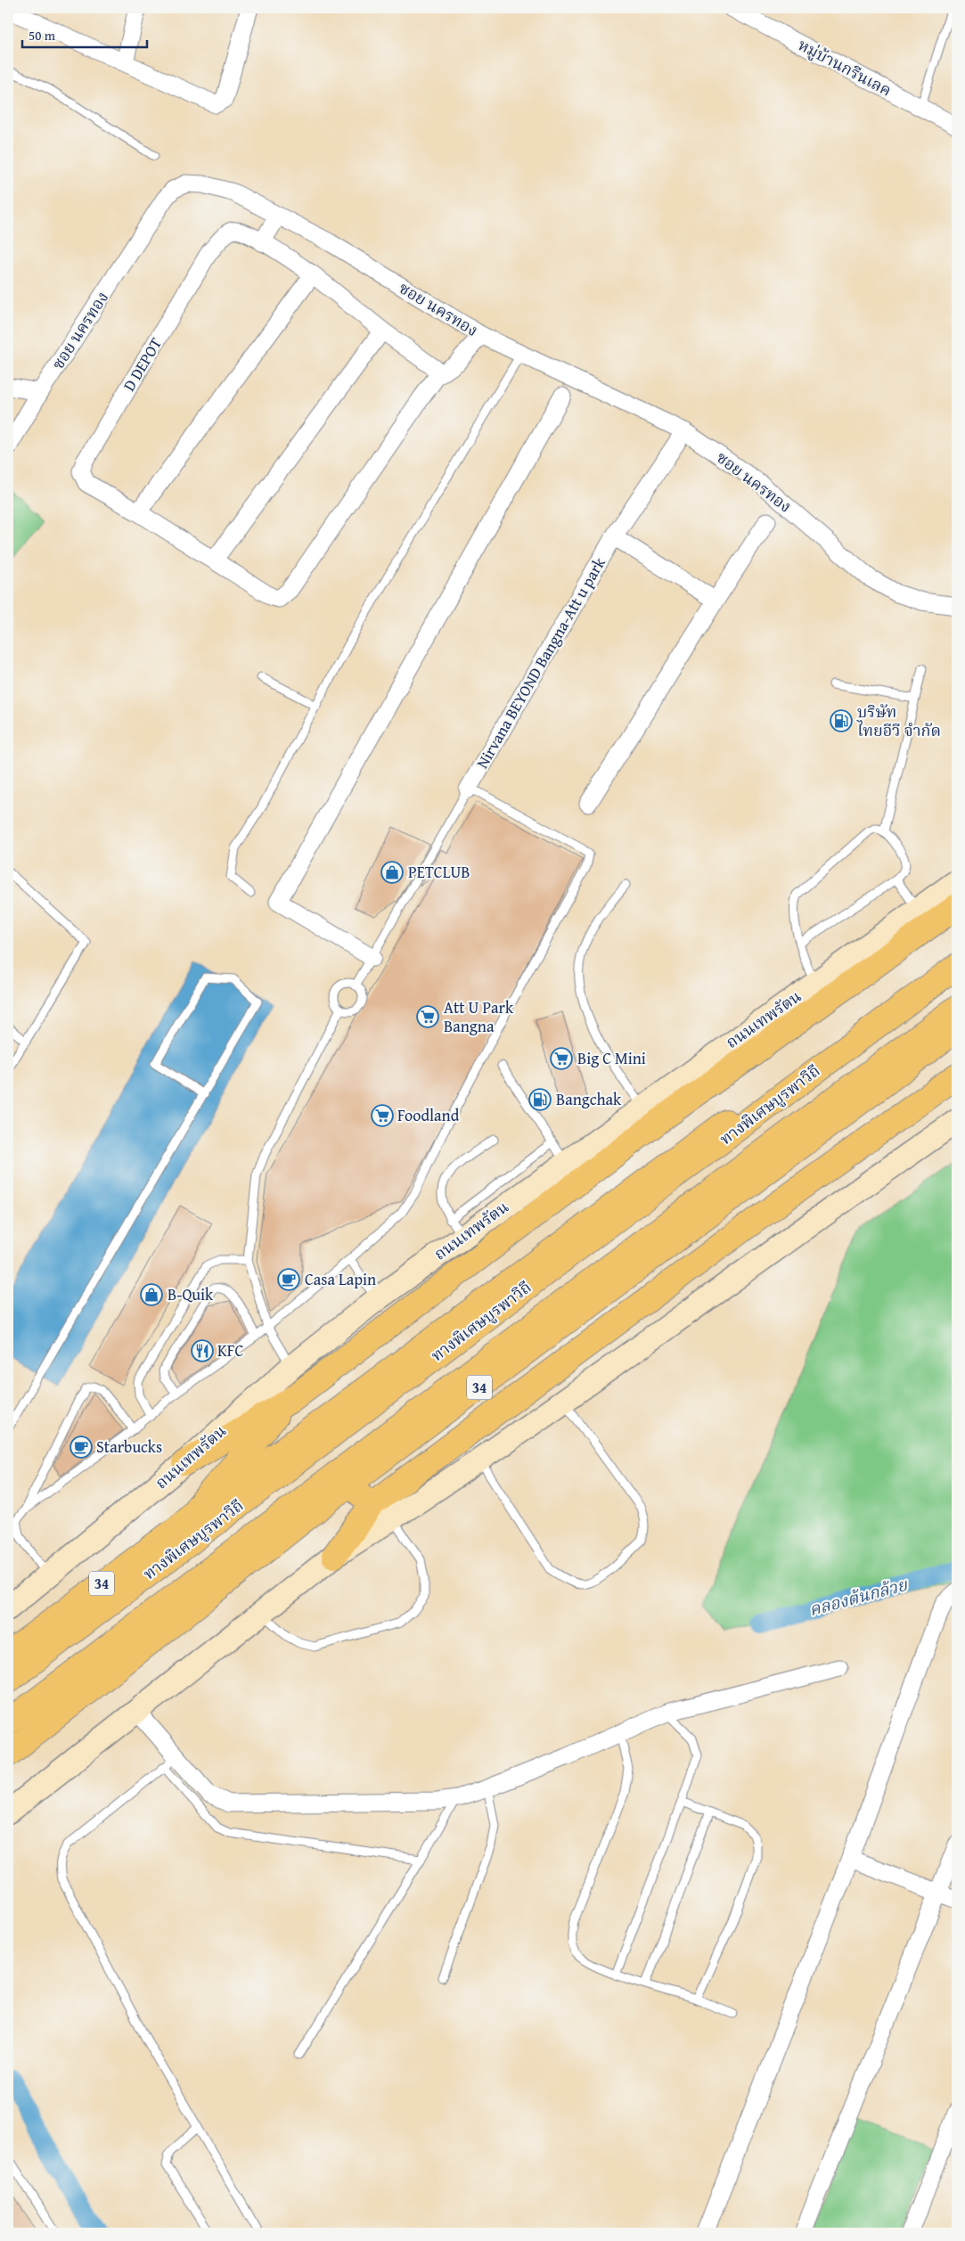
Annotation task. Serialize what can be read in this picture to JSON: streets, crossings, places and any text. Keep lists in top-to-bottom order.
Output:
{
  "streets": {
    "highway": ["ทางพิเศษบูรพาวิถี", "34"],
    "main road": ["ถนนเทพรัตน"],
    "street": [
      "หมู่บ้านกรีนเลค",
      "ซอย นครทอง",
      "D DEPOT",
      "Nirvana BEYOND Bangna-Att u park"
    ]
  },
  "crossings": [
    ["ซอย นครทอง", "D DEPOT"],
    ["ซอย นครทอง", "Nirvana BEYOND Bangna-Att u park"]
  ],
  "water": ["คลองต้นกล้วย"],
  "places": {
    "fuel station": ["บริษัท ไทยอีวี จำกัด", "Bangchak"],
    "shop": ["PETCLUB", "B-Quik"],
    "supermarket": ["Att U Park Bangna", "Big C Mini", "Foodland"],
    "cafe": ["Casa Lapin", "Starbucks"],
    "restaurant": ["KFC"]
  },
  "scale_bar": "50 m"
}
